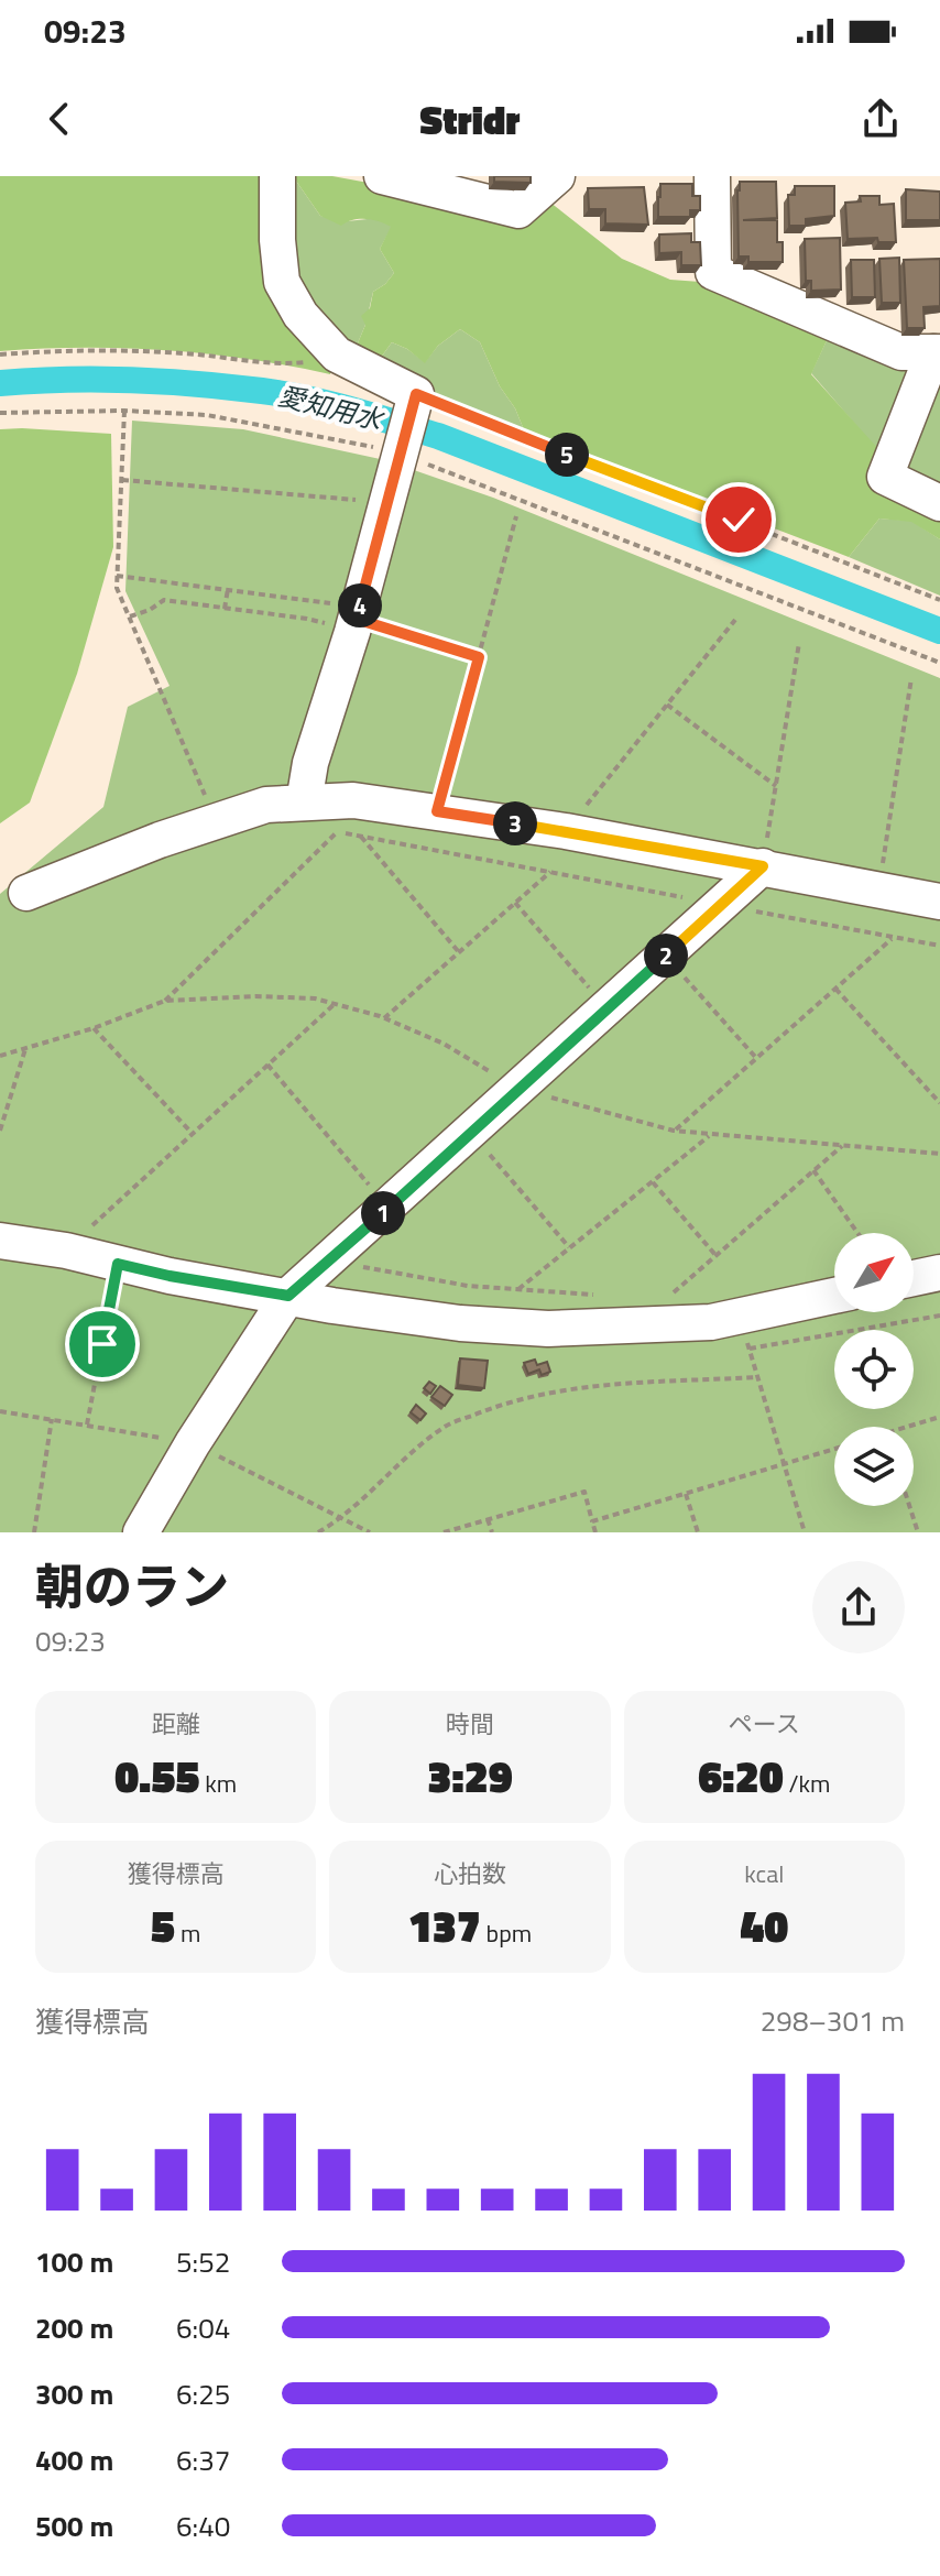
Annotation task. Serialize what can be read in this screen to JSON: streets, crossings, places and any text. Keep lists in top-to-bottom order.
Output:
{
  "water": ["愛知用水"],
  "north": "top right",
  "page": {
    "status": "09:23",
    "header": "Stridr",
    "pins": [
      "5",
      "4",
      "3",
      "2",
      "1"
    ],
    "heading": ["朝のラン", "09:23"],
    "stats": [
      ["距離", "0.55 km"],
      ["時間", "3:29"],
      ["ペース", "6:20 /km"],
      ["獲得標高", "5 m"],
      ["心拍数", "137 bpm"],
      ["kcal", "40"]
    ],
    "chart": ["獲得標高", "298–301 m"],
    "list": [
      {
        "name": "100 m",
        "note": "5:52"
      },
      {
        "name": "200 m",
        "note": "6:04"
      },
      {
        "name": "300 m",
        "note": "6:25"
      },
      {
        "name": "400 m",
        "note": "6:37"
      },
      {
        "name": "500 m",
        "note": "6:40"
      }
    ]
  }
}
